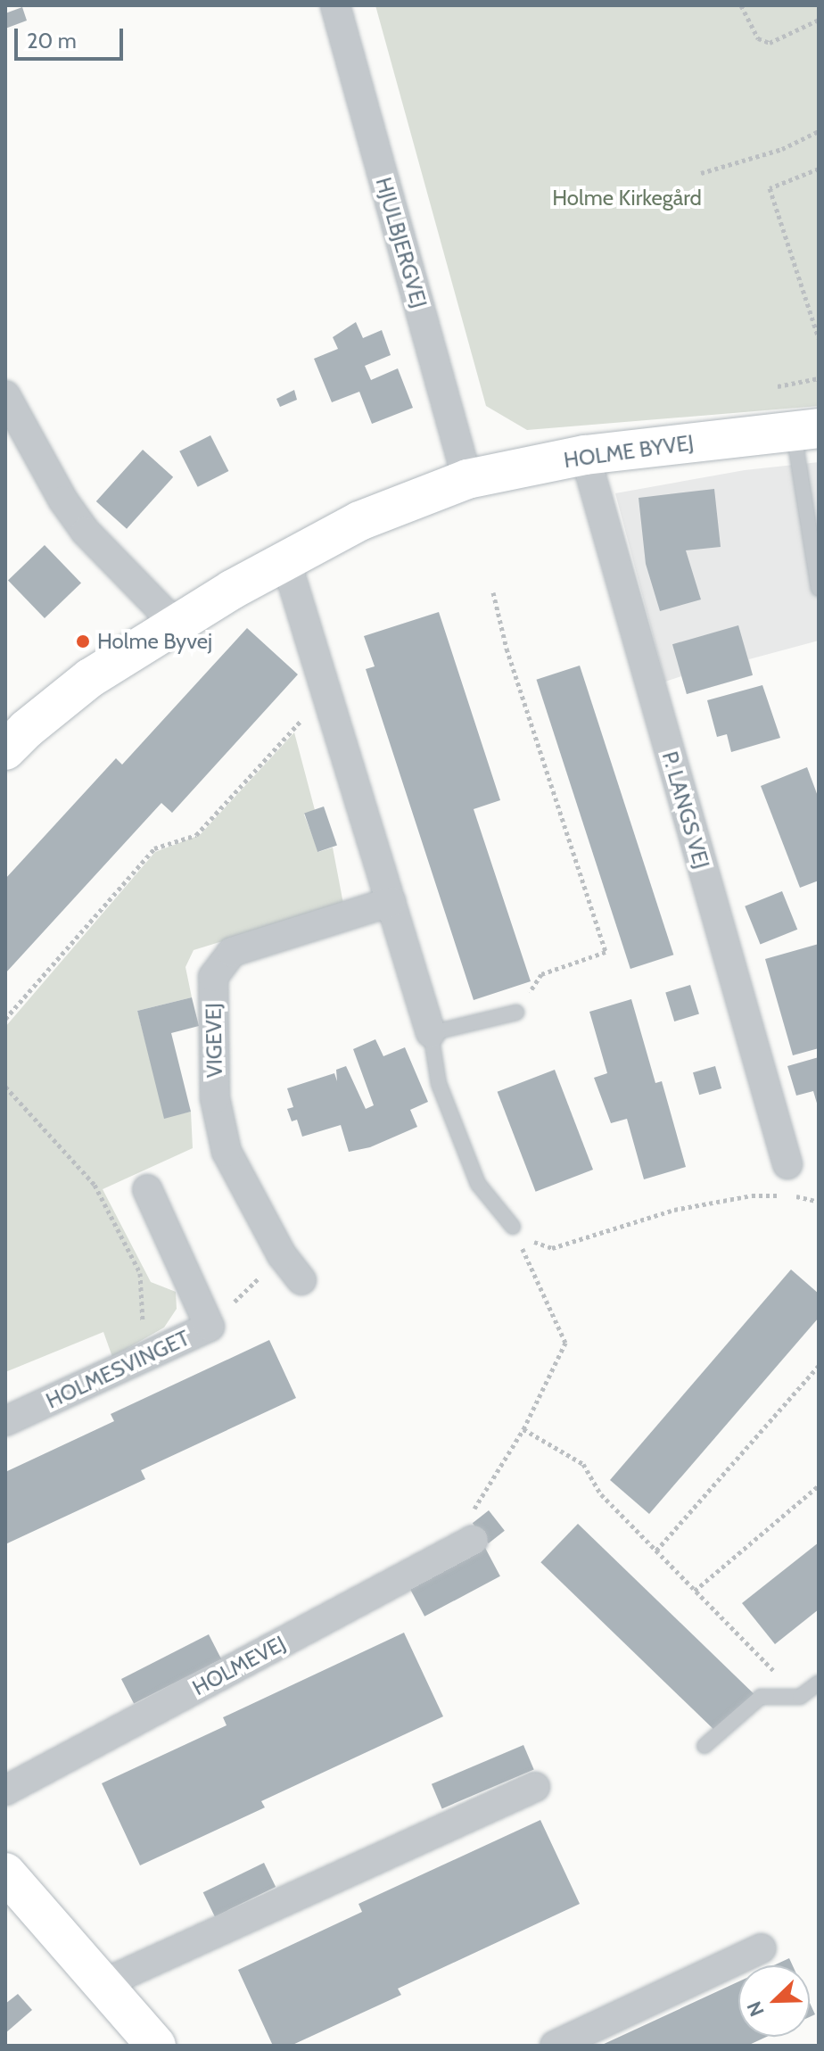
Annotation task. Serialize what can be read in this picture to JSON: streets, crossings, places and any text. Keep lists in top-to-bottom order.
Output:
{
  "streets": {
    "street": [
      "HJULBJERGVEJ",
      "HOLME BYVEJ",
      "P. LANGS VEJ",
      "VIGEVEJ",
      "HOLMESVINGET",
      "HOLMEVEJ"
    ]
  },
  "crossings": [
    ["HJULBJERGVEJ", "HOLME BYVEJ"],
    ["HOLME BYVEJ", "P. LANGS VEJ"]
  ],
  "parks": ["Holme Kirkegård"],
  "places": ["Holme Byvej"],
  "scale_bar": "20 m",
  "north": "bottom left"
}
